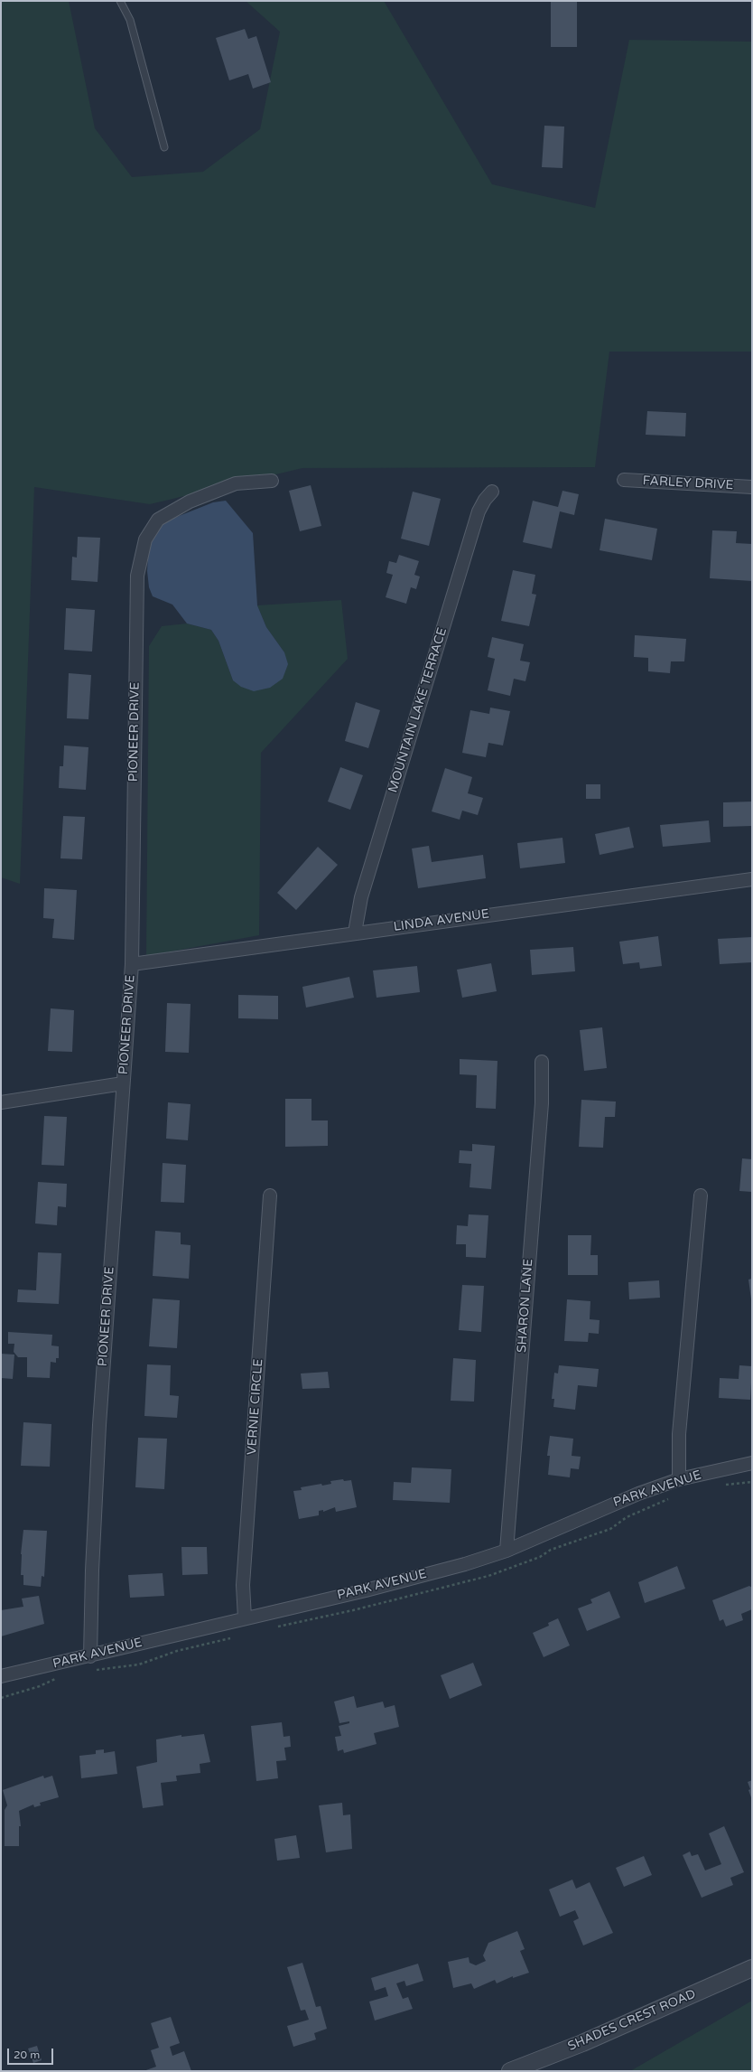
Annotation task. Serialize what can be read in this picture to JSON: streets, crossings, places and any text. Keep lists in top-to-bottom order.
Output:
{
  "streets": {
    "street": [
      "FARLEY DRIVE",
      "MOUNTAIN LAKE TERRACE",
      "PIONEER DRIVE",
      "LINDA AVENUE",
      "SHARON LANE",
      "VERNIE CIRCLE",
      "PARK AVENUE",
      "SHADES CREST ROAD"
    ]
  },
  "crossings": [
    ["MOUNTAIN LAKE TERRACE", "LINDA AVENUE"],
    ["PIONEER DRIVE", "LINDA AVENUE"],
    ["PIONEER DRIVE", "PARK AVENUE"],
    ["SHARON LANE", "PARK AVENUE"],
    ["VERNIE CIRCLE", "PARK AVENUE"]
  ],
  "scale_bar": "20 m"
}
